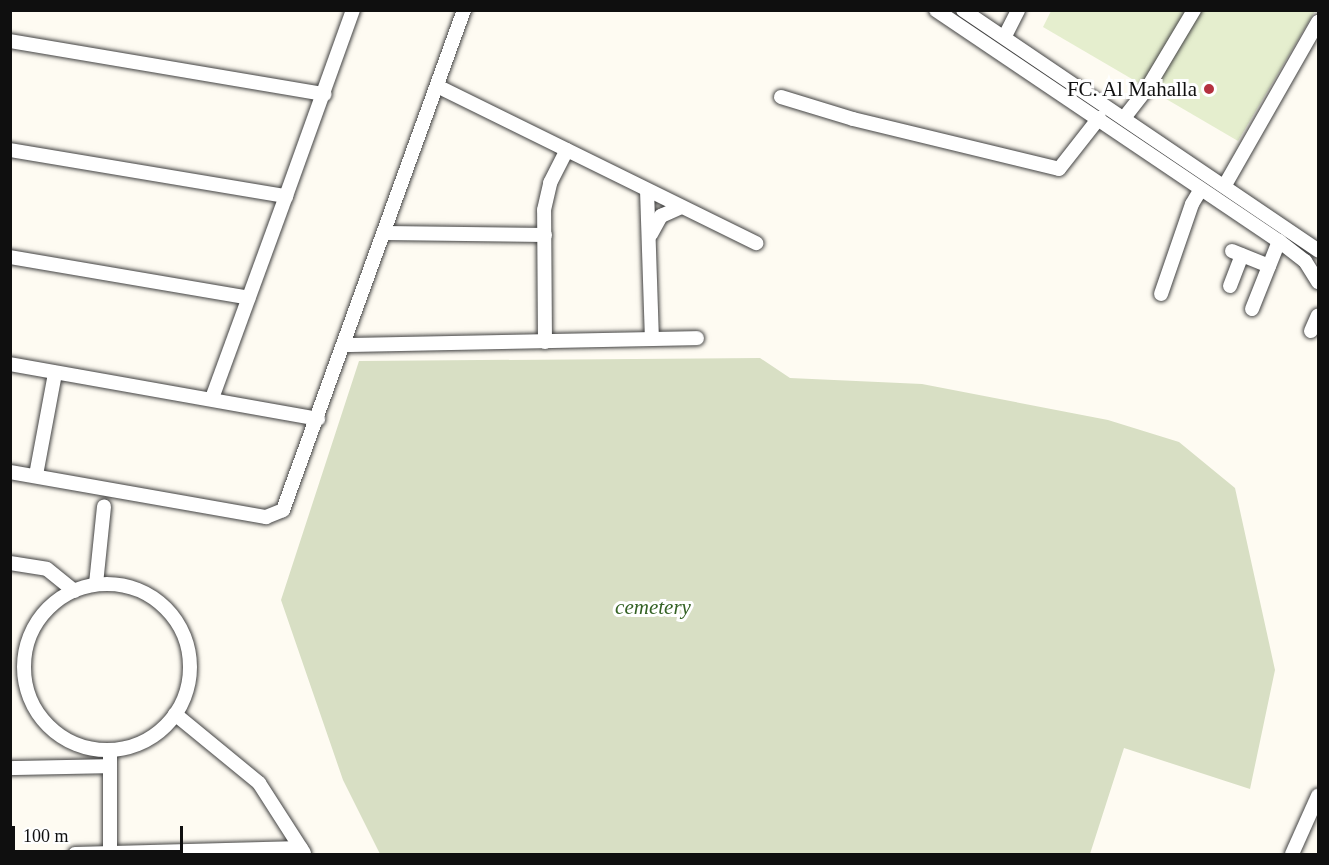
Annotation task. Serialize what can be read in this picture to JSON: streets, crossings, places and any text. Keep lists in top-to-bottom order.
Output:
{
  "parks": ["cemetery"],
  "places": ["FC. Al Mahalla"],
  "scale_bar": "100 m"
}
